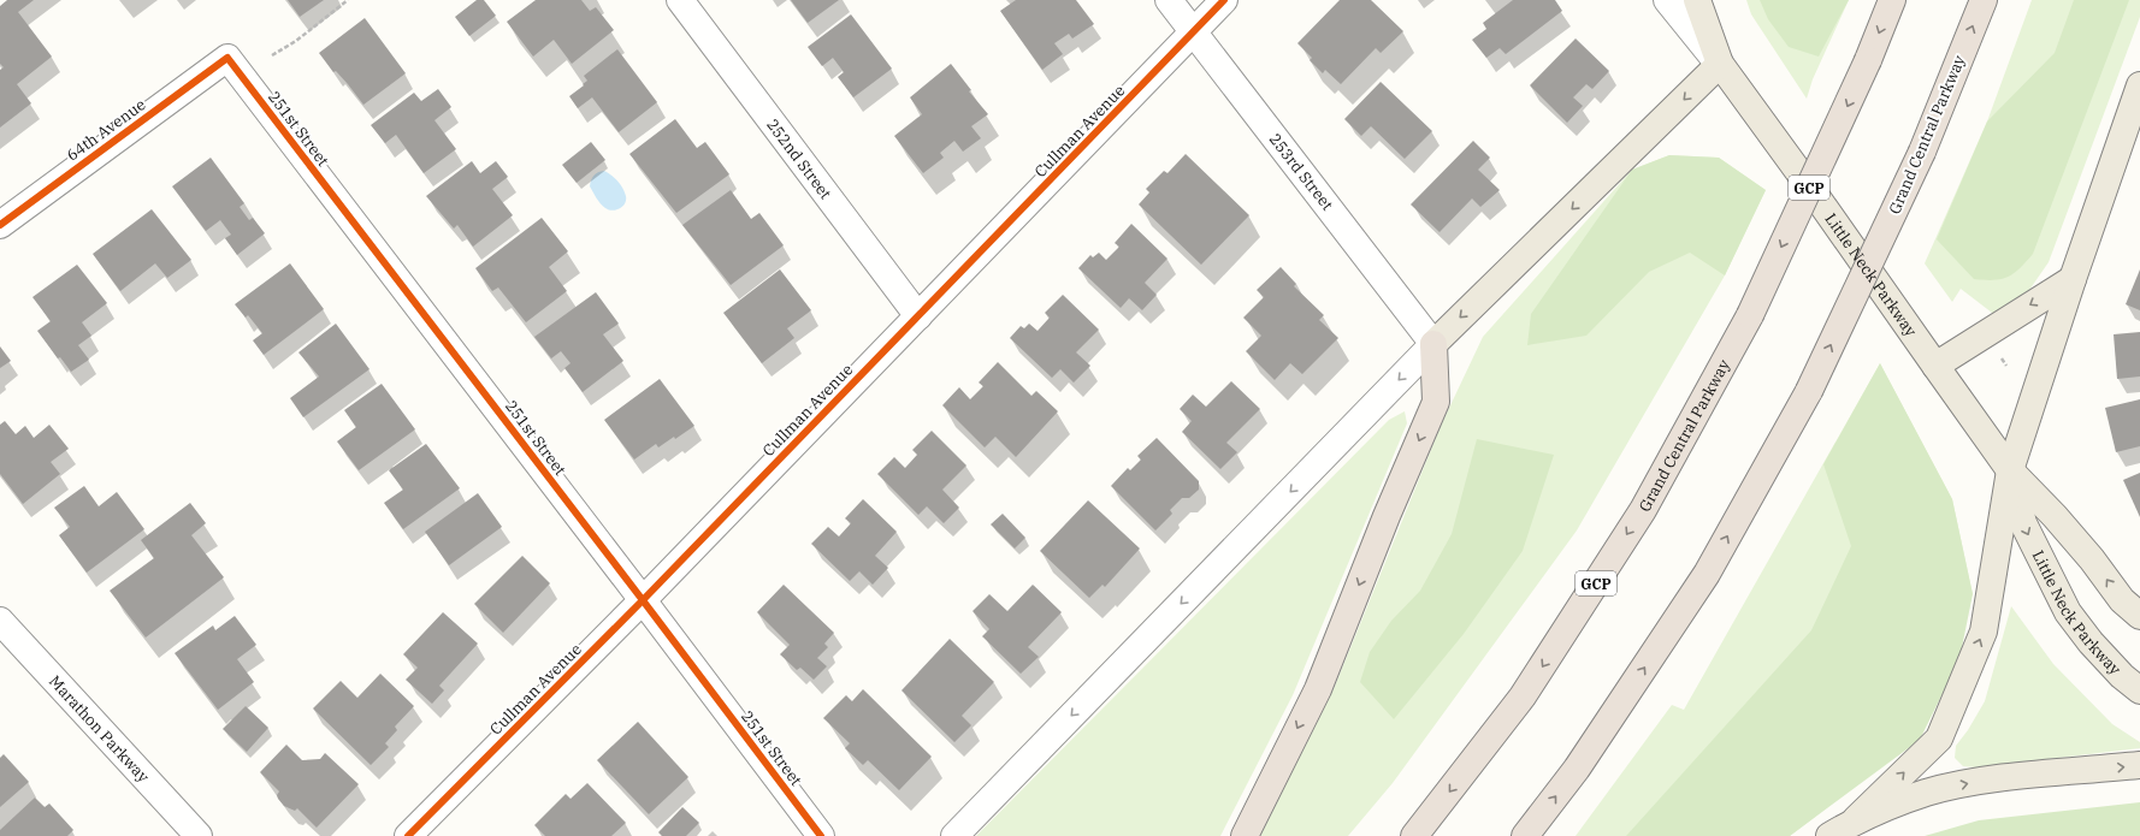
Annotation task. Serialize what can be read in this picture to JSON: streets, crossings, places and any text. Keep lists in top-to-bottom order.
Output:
{
  "streets": {
    "highway": ["Grand Central Parkway", "GCP"],
    "main road": ["Little Neck Parkway"],
    "street": [
      "251st Street",
      "64th Avenue",
      "Cullman Avenue",
      "252nd Street",
      "253rd Street",
      "Marathon Parkway"
    ]
  },
  "crossings": [
    ["251st Street", "64th Avenue"],
    ["251st Street", "Cullman Avenue"],
    ["Cullman Avenue", "252nd Street"],
    ["Cullman Avenue", "253rd Street"]
  ]
}
